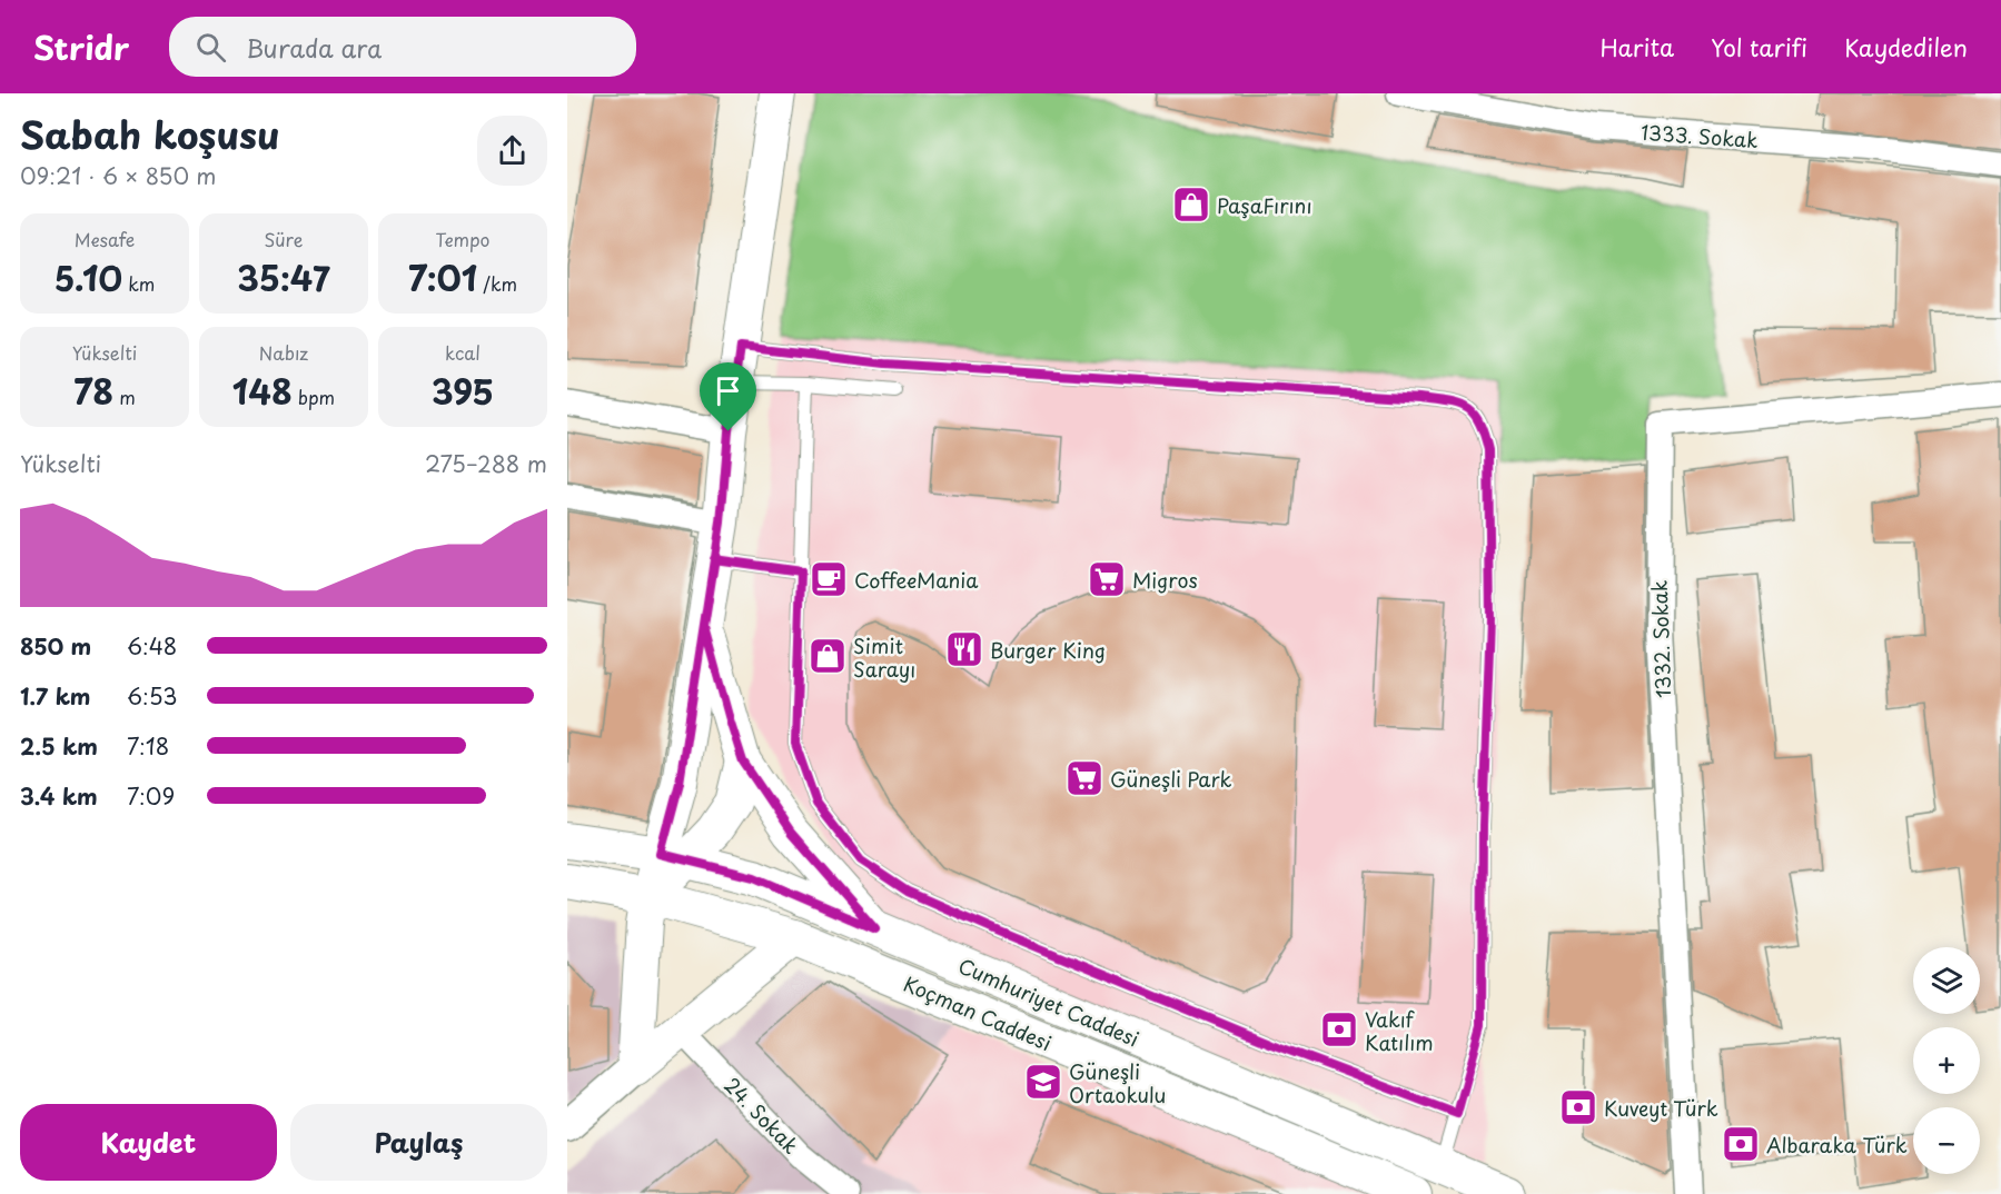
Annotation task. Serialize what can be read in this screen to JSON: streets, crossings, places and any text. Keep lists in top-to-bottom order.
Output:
{
  "streets": {
    "main road": ["Cumhuriyet Caddesi", "Koçman Caddesi"],
    "street": ["1333. Sokak", "1332. Sokak", "24. Sokak"]
  },
  "places": {
    "shop": ["PaşaFırını", "Simit Sarayı"],
    "cafe": ["CoffeeMania"],
    "supermarket": ["Migros", "Güneşli Park"],
    "restaurant": ["Burger King"],
    "bank": ["Vakıf Katılım", "Kuveyt Türk", "Albaraka Türk"],
    "school or university": ["Güneşli Ortaokulu"]
  },
  "page": {
    "header": "Stridr",
    "search": "Burada ara",
    "nav": ["Harita", "Yol tarifi", "Kaydedilen"],
    "heading": ["Sabah koşusu", "09:21 · 6 × 850 m"],
    "stats": [
      ["Mesafe", "5.10 km"],
      ["Süre", "35:47"],
      ["Tempo", "7:01 /km"],
      ["Yükselti", "78 m"],
      ["Nabız", "148 bpm"],
      ["kcal", "395"]
    ],
    "chart": ["Yükselti", "275–288 m"],
    "list": [
      {
        "name": "850 m",
        "note": "6:48"
      },
      {
        "name": "1.7 km",
        "note": "6:53"
      },
      {
        "name": "2.5 km",
        "note": "7:18"
      },
      {
        "name": "3.4 km",
        "note": "7:09"
      }
    ],
    "map_buttons": ["+", "−"],
    "buttons": ["Kaydet", "Paylaş"]
  }
}
